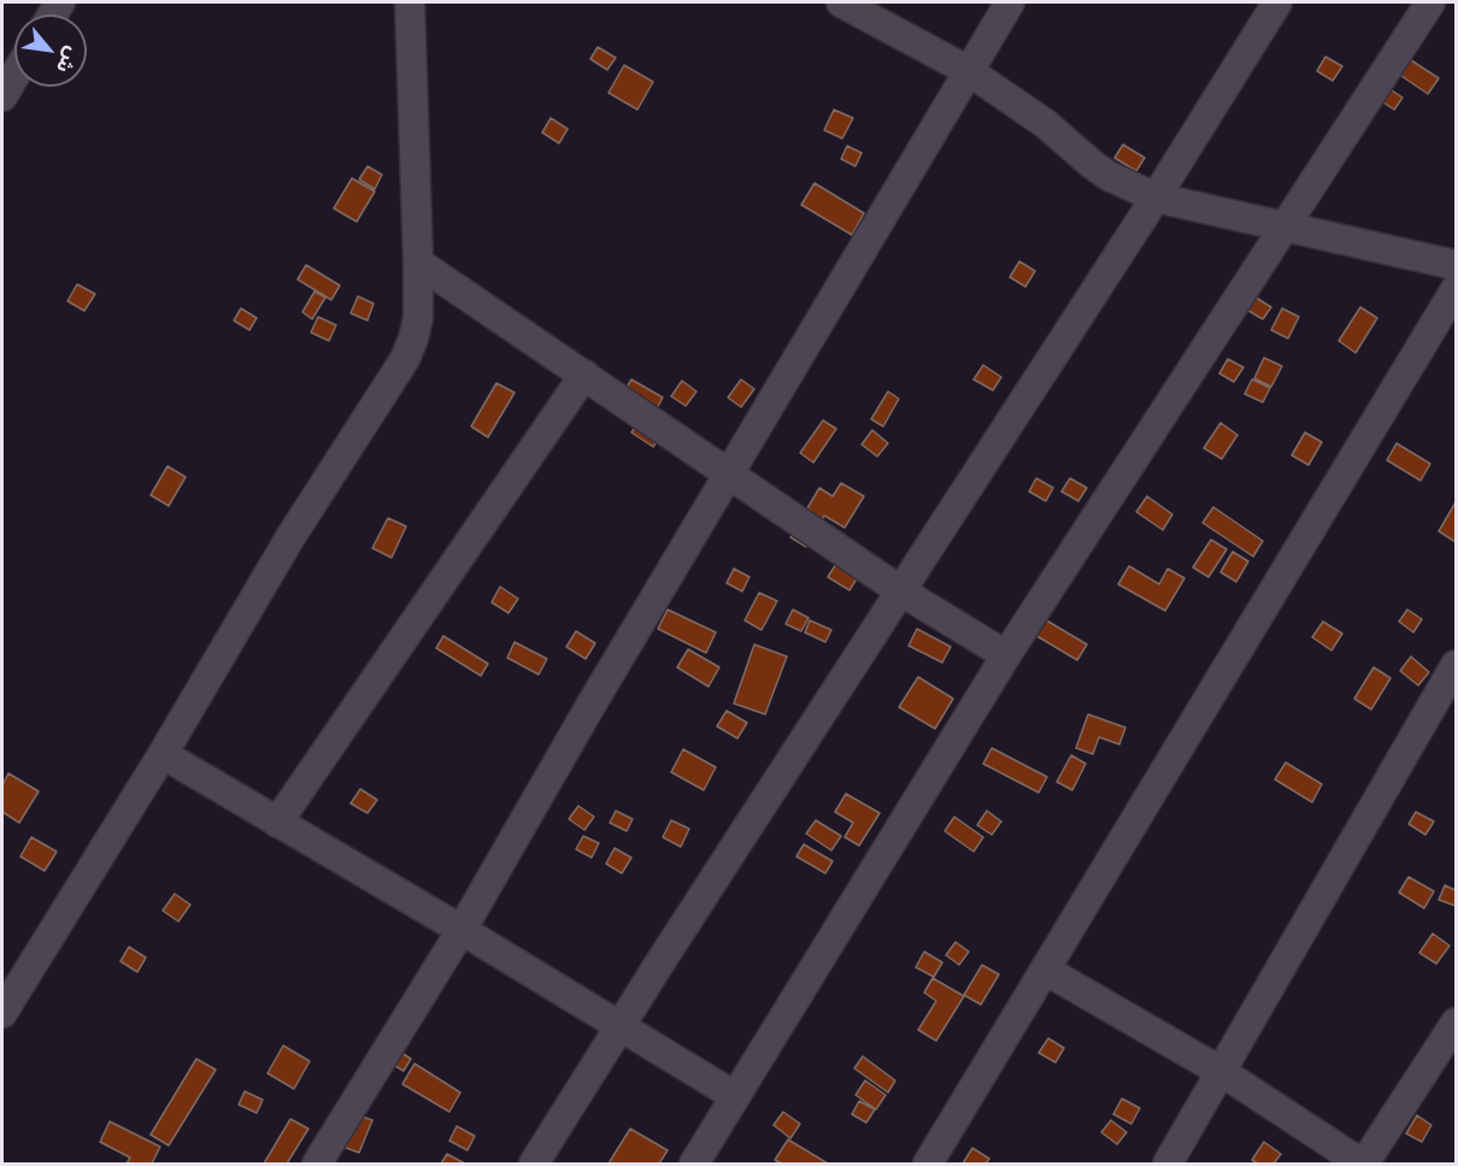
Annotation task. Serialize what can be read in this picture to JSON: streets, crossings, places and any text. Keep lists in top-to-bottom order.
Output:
{
  "north": "bottom right"
}
